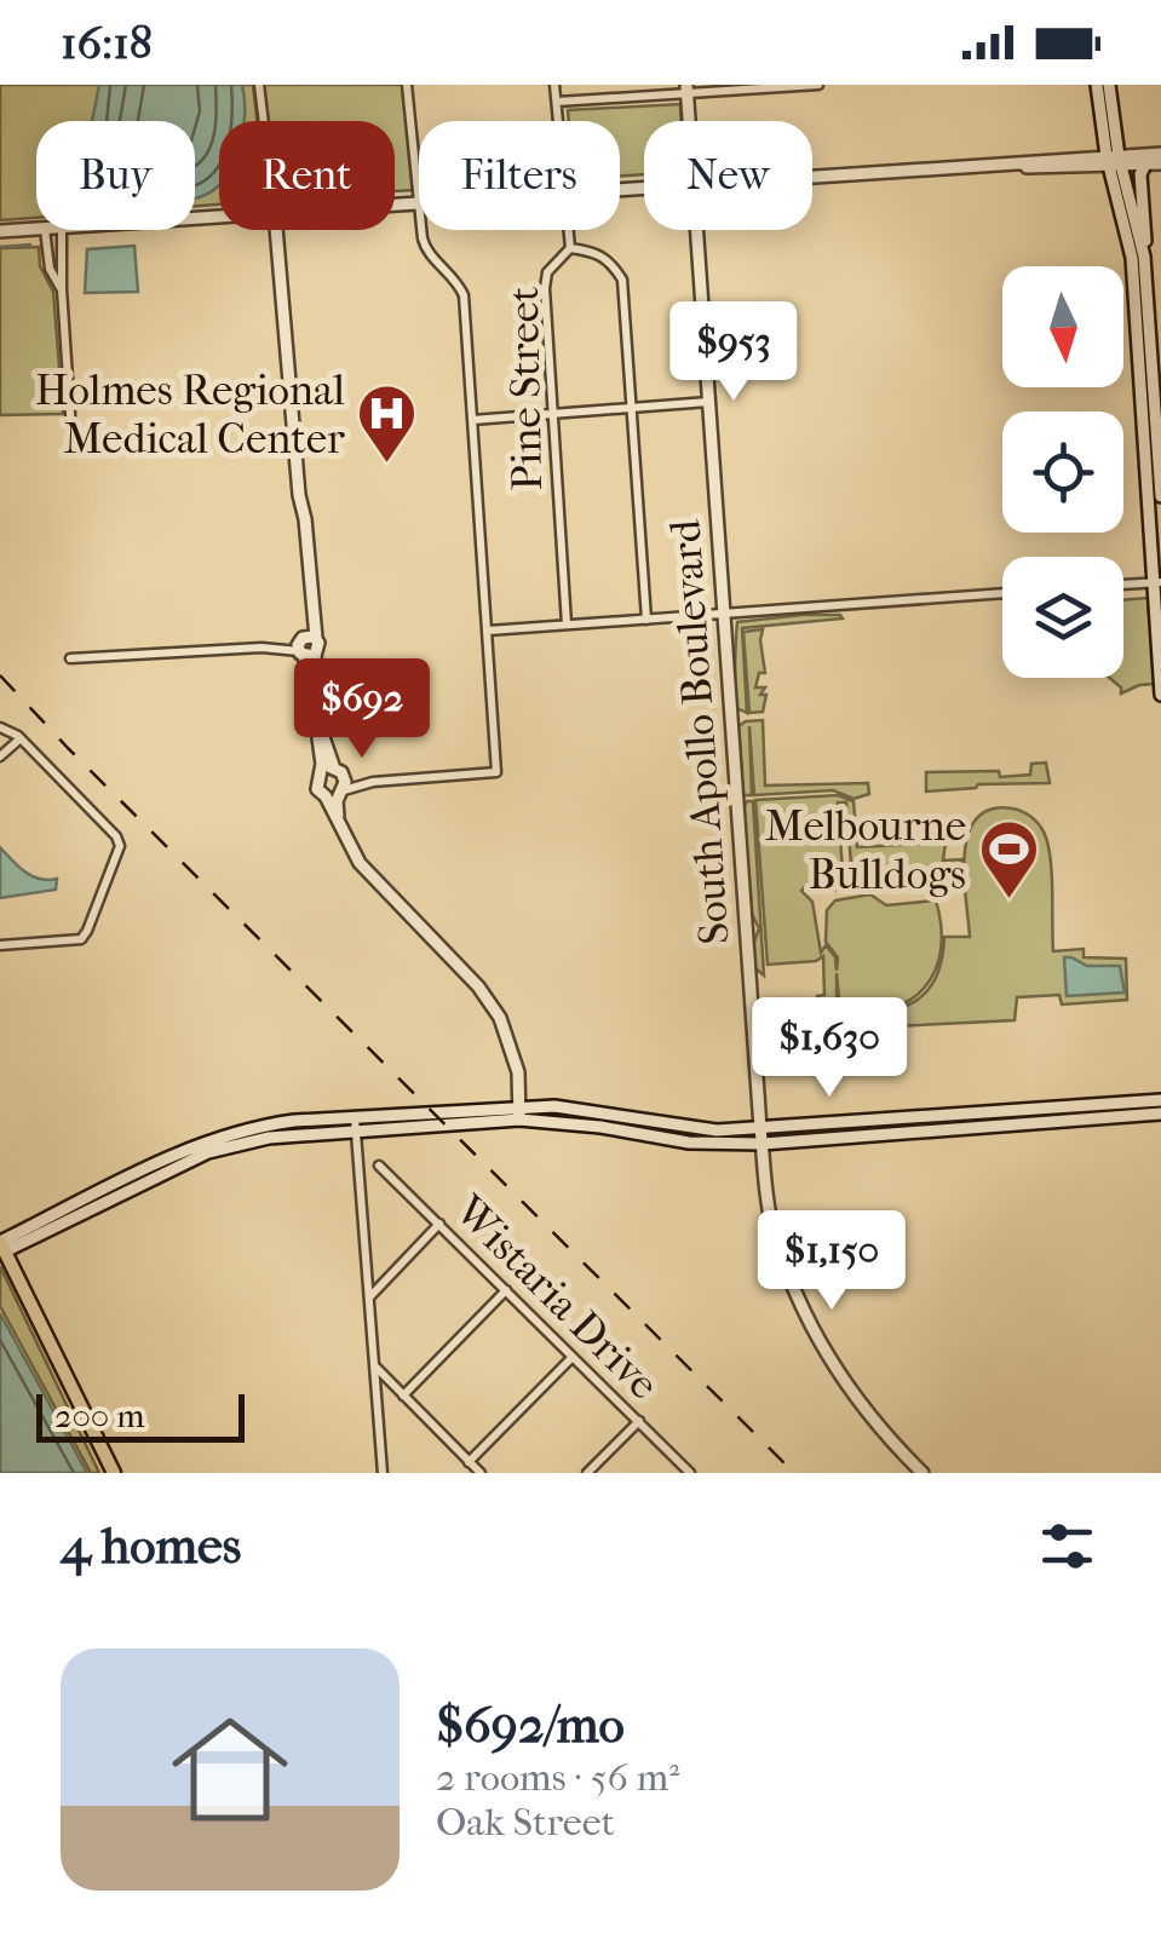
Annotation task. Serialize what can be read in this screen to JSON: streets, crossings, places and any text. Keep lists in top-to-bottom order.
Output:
{
  "streets": {
    "street": ["Pine Street", "South Apollo Boulevard", "Wistaria Drive"]
  },
  "places": {
    "hospital": ["Holmes Regional Medical Center"],
    "sports": ["Melbourne Bulldogs"]
  },
  "scale_bar": "200 m",
  "north": "bottom",
  "page": {
    "status": "16:18",
    "chip": [
      "Buy",
      "Rent",
      "Filters",
      "New"
    ],
    "price": [
      "$953",
      "$692",
      "$1,630",
      "$1,150"
    ],
    "scale": "200 m",
    "heading": "4 homes",
    "list": [
      {
        "name": "$692/mo",
        "note": "2 rooms · 56 m² · Oak Street"
      }
    ]
  }
}
